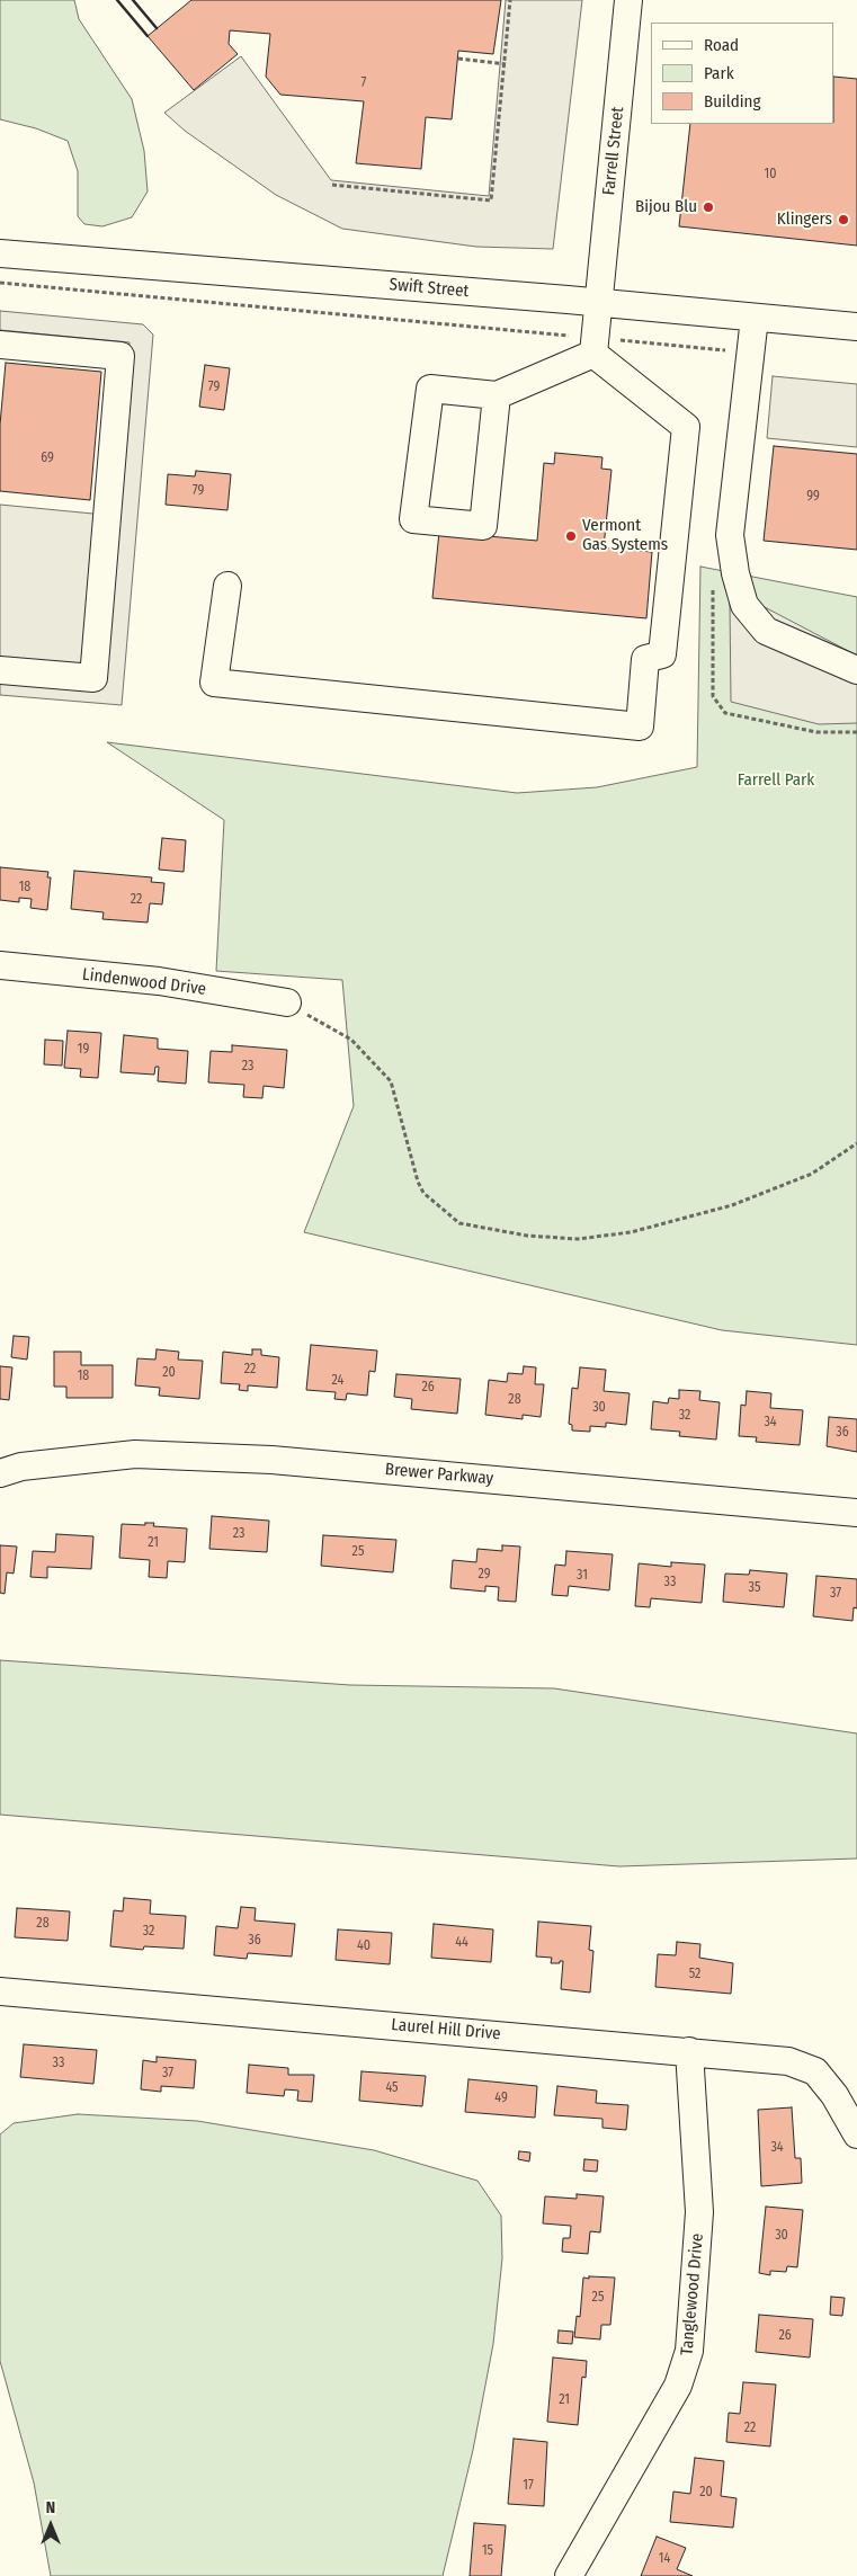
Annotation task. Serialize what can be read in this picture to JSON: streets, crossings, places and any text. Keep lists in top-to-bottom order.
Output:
{
  "streets": {
    "street": [
      "Farrell Street",
      "Swift Street",
      "Lindenwood Drive",
      "Brewer Parkway",
      "Laurel Hill Drive",
      "Tanglewood Drive"
    ]
  },
  "crossings": [
    ["Farrell Street", "Swift Street"],
    ["Laurel Hill Drive", "Tanglewood Drive"]
  ],
  "parks": ["Farrell Park"],
  "places": ["Bijou Blu", "Klingers", "Vermont Gas Systems"],
  "house_numbers": [
    "7",
    "10",
    "79",
    "69",
    "79",
    "99",
    "18",
    "22",
    "19",
    "23",
    "22",
    "20",
    "18",
    "24",
    "26",
    "28",
    "30",
    "32",
    "34",
    "36",
    "23",
    "21",
    "25",
    "29",
    "31",
    "33",
    "35",
    "37",
    "28",
    "32",
    "36",
    "44",
    "40",
    "52",
    "33",
    "37",
    "45",
    "49",
    "34",
    "30",
    "25",
    "26",
    "21",
    "22",
    "17",
    "20",
    "15",
    "14"
  ],
  "legend": ["Road", "Park", "Building"],
  "north": "top"
}
